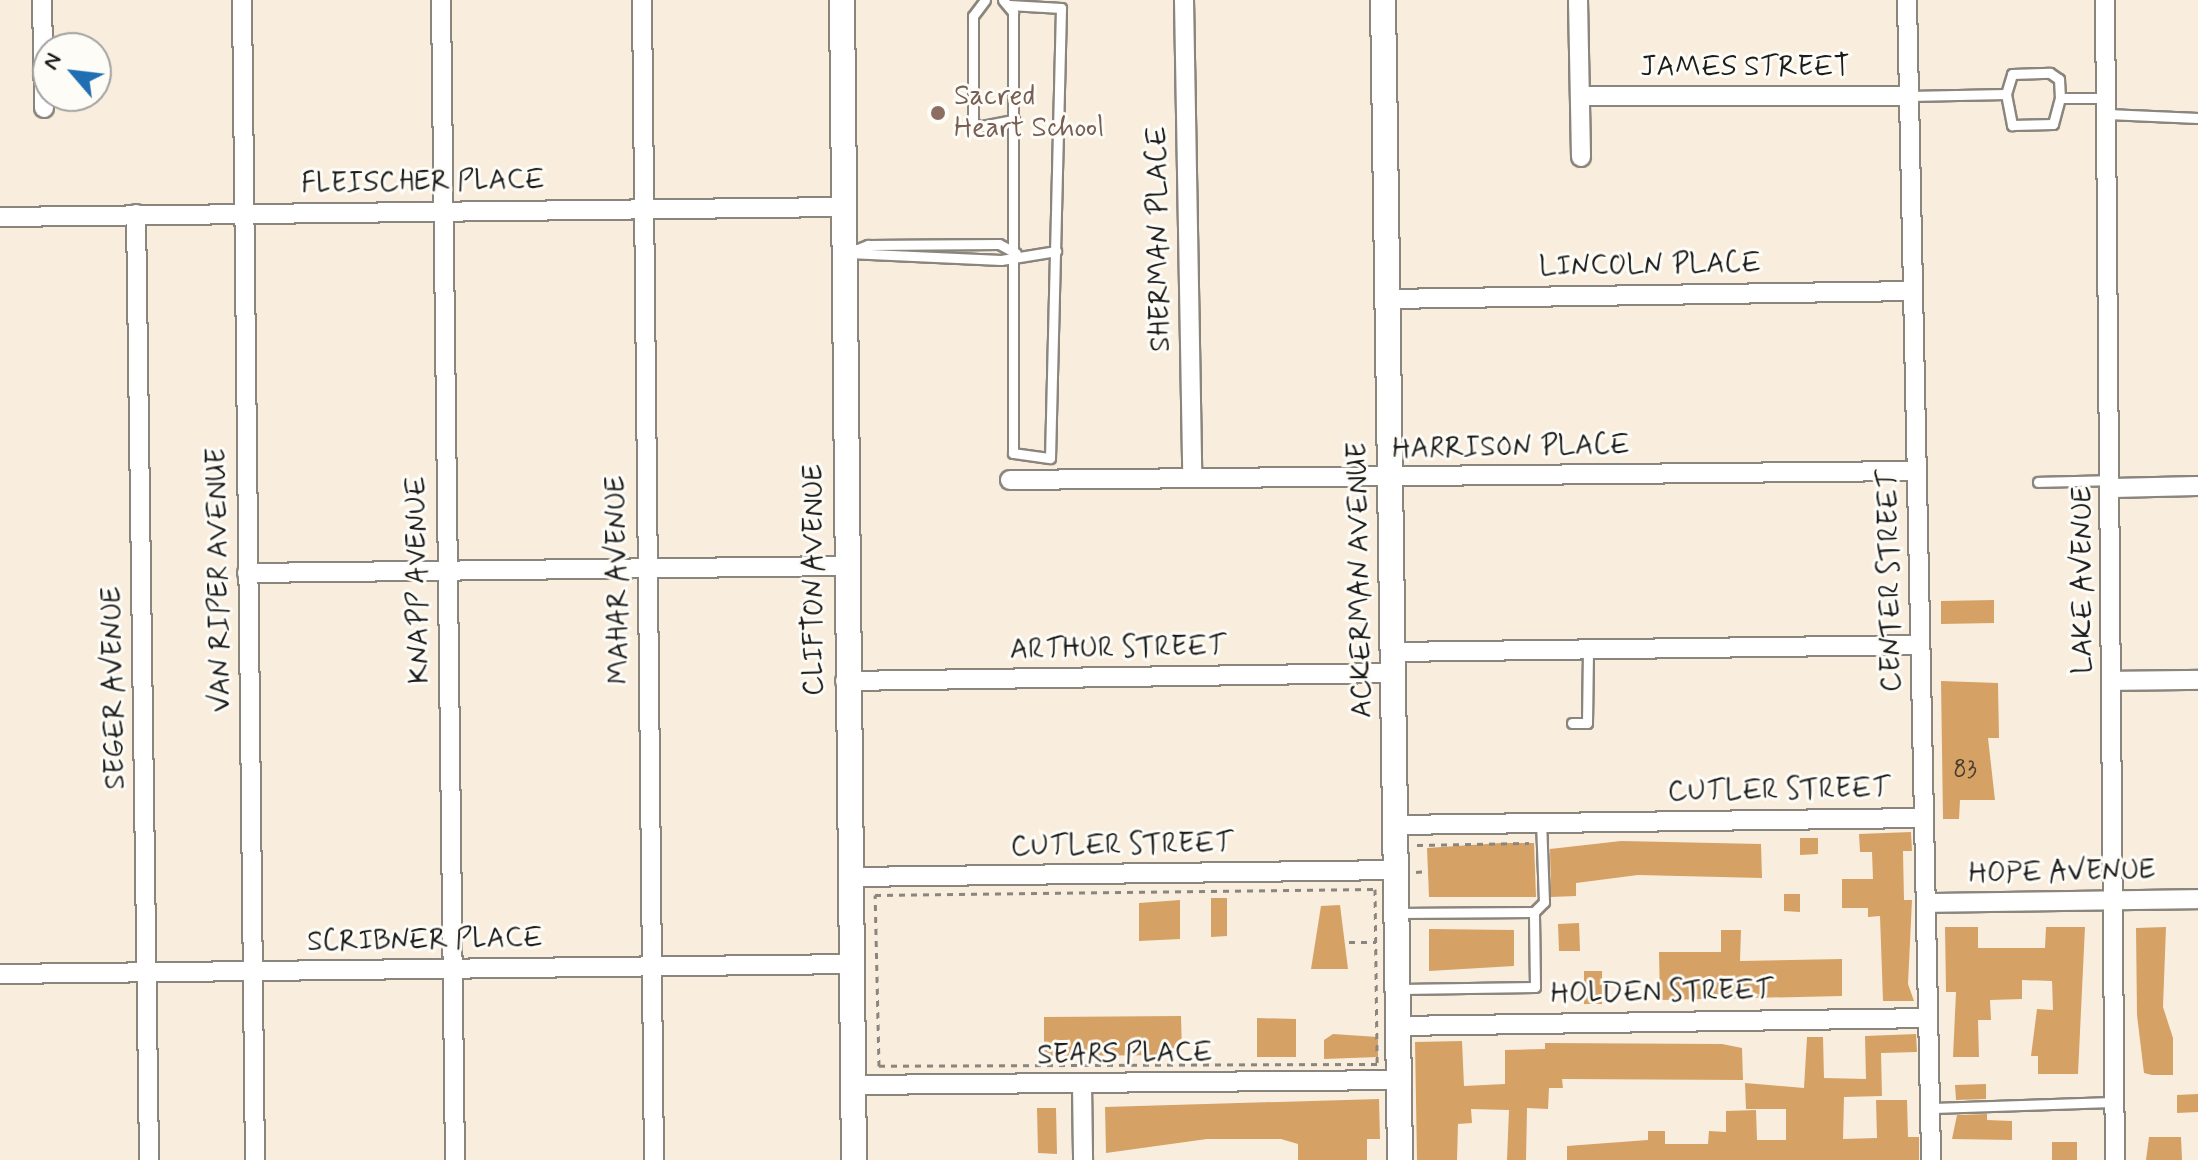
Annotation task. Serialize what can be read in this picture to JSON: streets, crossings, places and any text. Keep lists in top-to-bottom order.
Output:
{
  "streets": {
    "street": [
      "JAMES STREET",
      "FLEISCHER PLACE",
      "SHERMAN PLACE",
      "LINCOLN PLACE",
      "HARRISON PLACE",
      "VAN RIPER AVENUE",
      "KNAPP AVENUE",
      "MAHAR AVENUE",
      "CLIFTON AVENUE",
      "ACKERMAN AVENUE",
      "LAKE AVENUE",
      "CENTER STREET",
      "ARTHUR STREET",
      "SEGER AVENUE",
      "CUTLER STREET",
      "HOPE AVENUE",
      "SCRIBNER PLACE",
      "HOLDEN STREET",
      "SEARS PLACE"
    ]
  },
  "crossings": [
    ["JAMES STREET", "CENTER STREET"],
    ["FLEISCHER PLACE", "VAN RIPER AVENUE"],
    ["FLEISCHER PLACE", "KNAPP AVENUE"],
    ["FLEISCHER PLACE", "MAHAR AVENUE"],
    ["FLEISCHER PLACE", "CLIFTON AVENUE"],
    ["FLEISCHER PLACE", "SEGER AVENUE"],
    ["SHERMAN PLACE", "HARRISON PLACE"],
    ["LINCOLN PLACE", "ACKERMAN AVENUE"],
    ["LINCOLN PLACE", "CENTER STREET"],
    ["HARRISON PLACE", "ACKERMAN AVENUE"],
    ["HARRISON PLACE", "CENTER STREET"],
    ["VAN RIPER AVENUE", "SCRIBNER PLACE"],
    ["KNAPP AVENUE", "SCRIBNER PLACE"],
    ["MAHAR AVENUE", "SCRIBNER PLACE"],
    ["CLIFTON AVENUE", "ARTHUR STREET"],
    ["CLIFTON AVENUE", "CUTLER STREET"],
    ["CLIFTON AVENUE", "SCRIBNER PLACE"],
    ["CLIFTON AVENUE", "SEARS PLACE"],
    ["ACKERMAN AVENUE", "ARTHUR STREET"],
    ["ACKERMAN AVENUE", "CUTLER STREET"],
    ["ACKERMAN AVENUE", "HOLDEN STREET"],
    ["ACKERMAN AVENUE", "SEARS PLACE"],
    ["LAKE AVENUE", "HOPE AVENUE"],
    ["CENTER STREET", "ARTHUR STREET"],
    ["CENTER STREET", "CUTLER STREET"],
    ["CENTER STREET", "HOPE AVENUE"],
    ["CENTER STREET", "HOLDEN STREET"],
    ["SEGER AVENUE", "SCRIBNER PLACE"]
  ],
  "places": ["Sacred Heart School"],
  "house_numbers": ["83"],
  "north": "top left"
}
